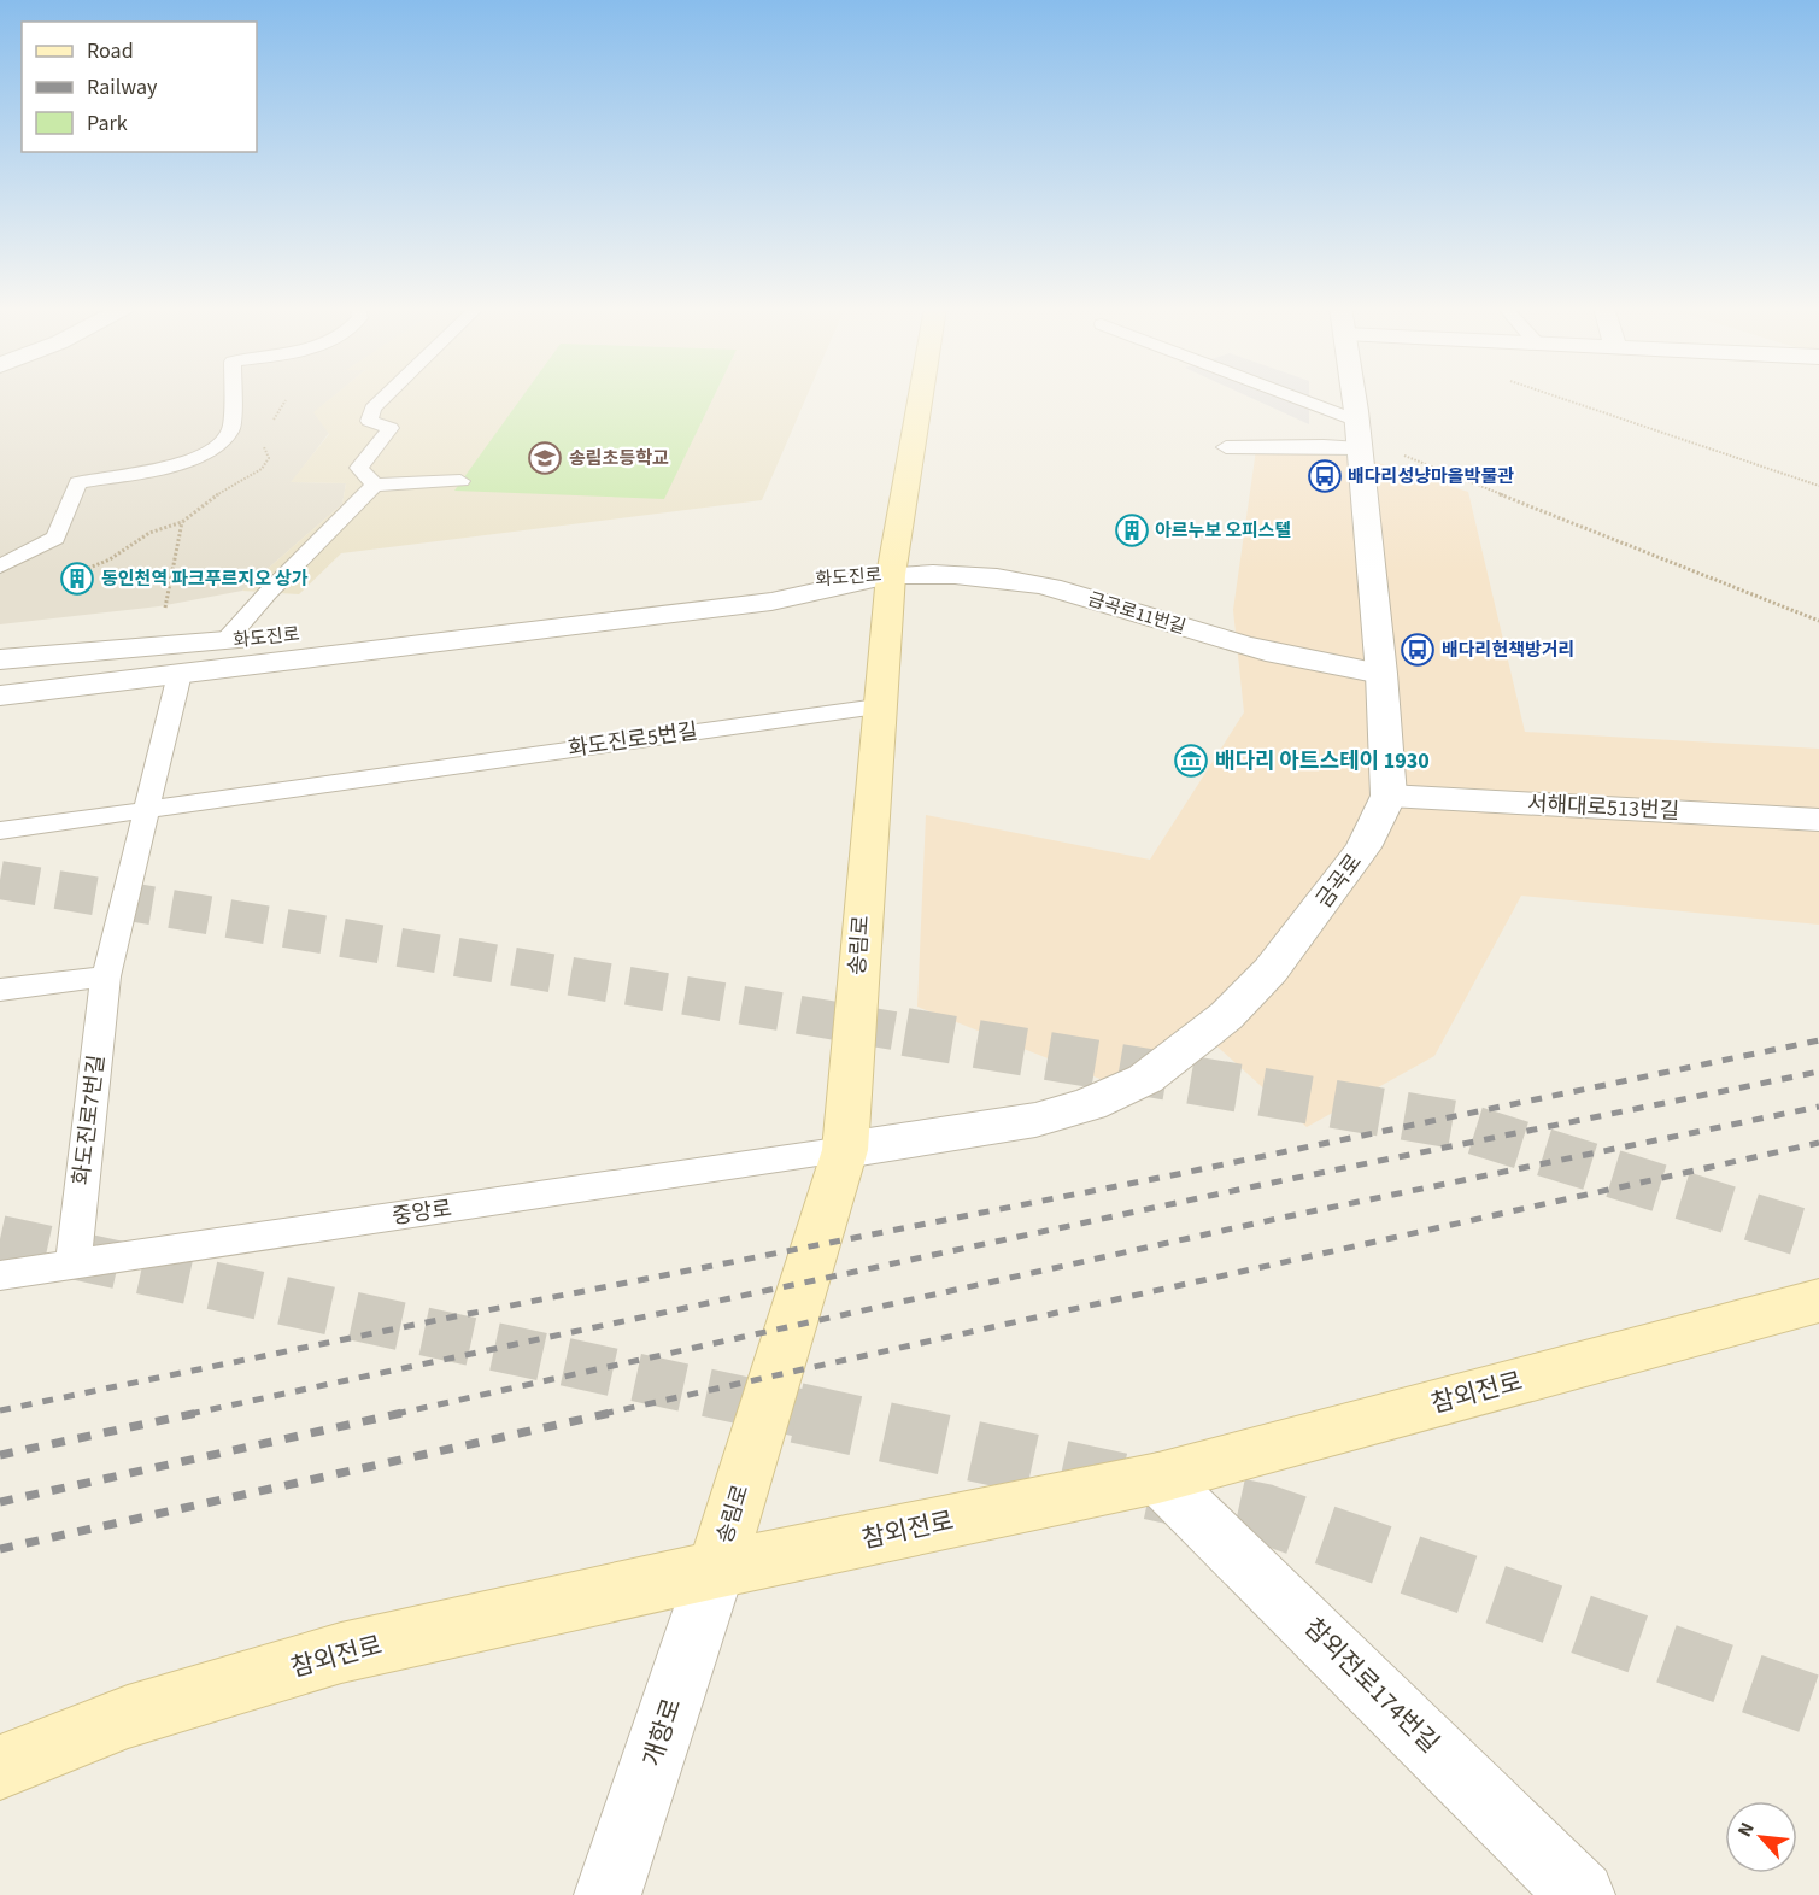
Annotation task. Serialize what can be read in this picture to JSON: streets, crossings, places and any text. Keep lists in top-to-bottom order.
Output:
{
  "streets": {
    "main road": ["송림로", "참외전로"],
    "street": [
      "화도진로",
      "금곡로11번길",
      "서해대로513번길",
      "금곡로",
      "참외전로174번길",
      "개항로"
    ],
    "lane": ["화도진로5번길", "화도진로7번길", "중앙로"]
  },
  "crossings": [
    ["화도진로", "금곡로11번길"],
    ["화도진로", "송림로"],
    ["화도진로", "화도진로7번길"],
    ["금곡로11번길", "금곡로"],
    ["금곡로11번길", "송림로"],
    ["화도진로5번길", "송림로"],
    ["화도진로5번길", "화도진로7번길"],
    ["서해대로513번길", "금곡로"],
    ["금곡로", "송림로"],
    ["금곡로", "중앙로"],
    ["송림로", "중앙로"],
    ["송림로", "참외전로"],
    ["송림로", "개항로"],
    ["화도진로7번길", "중앙로"],
    ["참외전로", "참외전로174번길"],
    ["참외전로", "개항로"]
  ],
  "places": {
    "school or university": ["송림초등학교"],
    "bus stop": ["배다리성냥마을박물관", "배다리헌책방거리"],
    "building": ["아르누보 오피스텔", "동인천역 파크푸르지오 상가"],
    "museum": ["배다리 아트스테이 1930"]
  },
  "legend": ["Road", "Railway", "Park"],
  "north": "top left"
}
